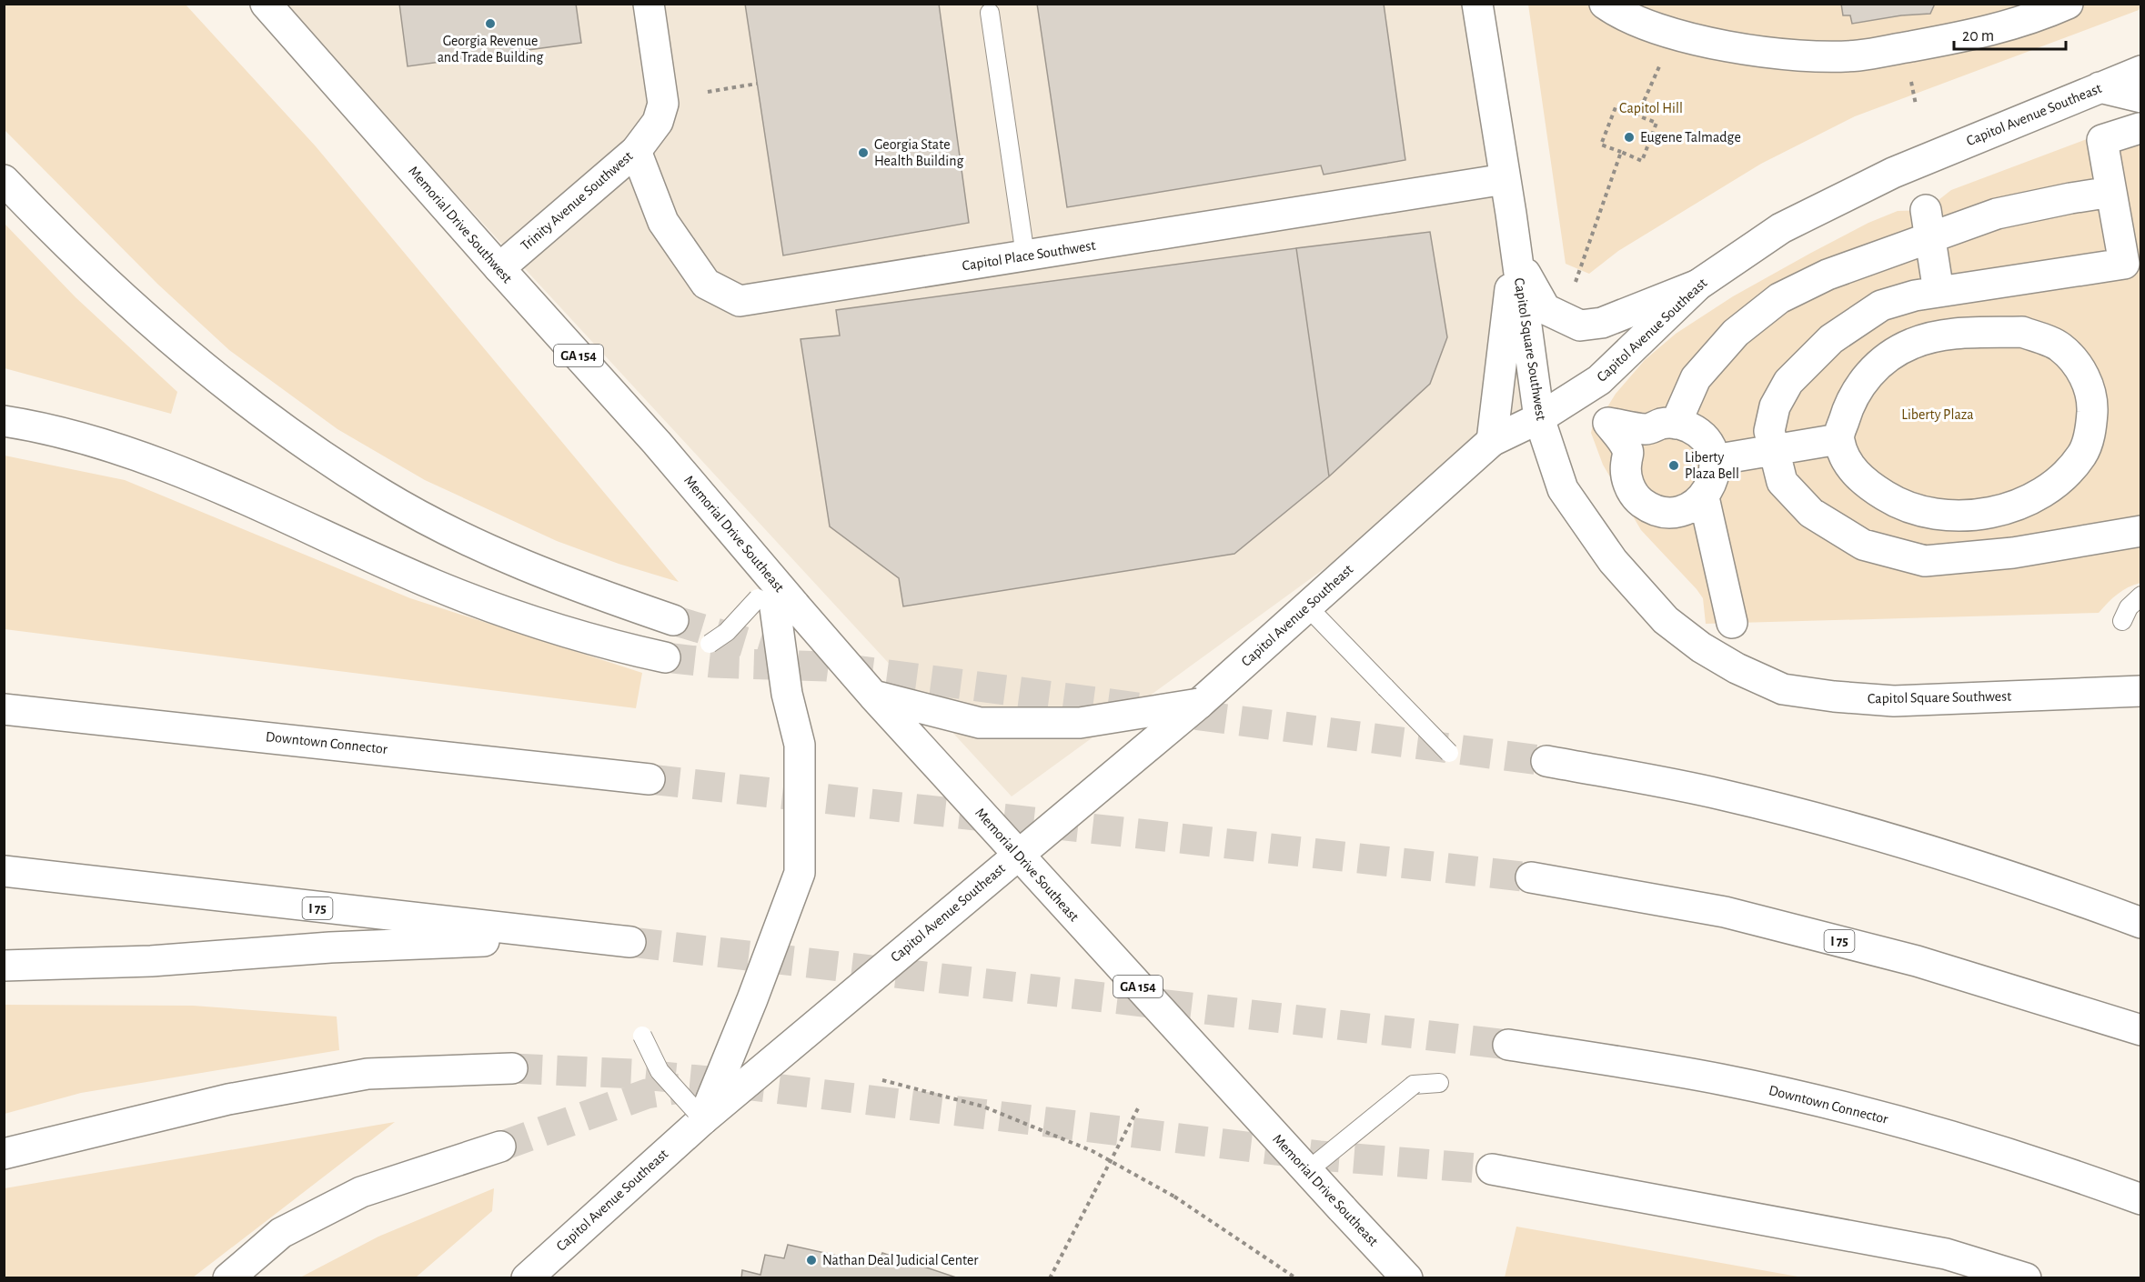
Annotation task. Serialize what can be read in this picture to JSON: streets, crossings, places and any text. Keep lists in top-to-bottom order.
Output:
{
  "streets": {
    "main road": [
      "Capitol Avenue Southeast",
      "Trinity Avenue Southwest",
      "Memorial Drive Southwest",
      "Capitol Place Southwest",
      "Capitol Square Southwest",
      "GA 154",
      "Memorial Drive Southeast",
      "Downtown Connector",
      "I 75"
    ]
  },
  "crossings": [
    ["Capitol Avenue Southeast", "Capitol Square Southwest"],
    ["Capitol Avenue Southeast", "Memorial Drive Southeast"],
    ["Trinity Avenue Southwest", "Memorial Drive Southwest"],
    ["Trinity Avenue Southwest", "Capitol Place Southwest"],
    ["Memorial Drive Southwest", "Memorial Drive Southeast"],
    ["Capitol Place Southwest", "Capitol Square Southwest"]
  ],
  "parks": ["Capitol Hill", "Liberty Plaza"],
  "places": [
    "Georgia Revenue and Trade Building",
    "Eugene Talmadge",
    "Georgia State Health Building",
    "Liberty Plaza Bell",
    "Nathan Deal Judicial Center"
  ],
  "scale_bar": "20 m"
}
